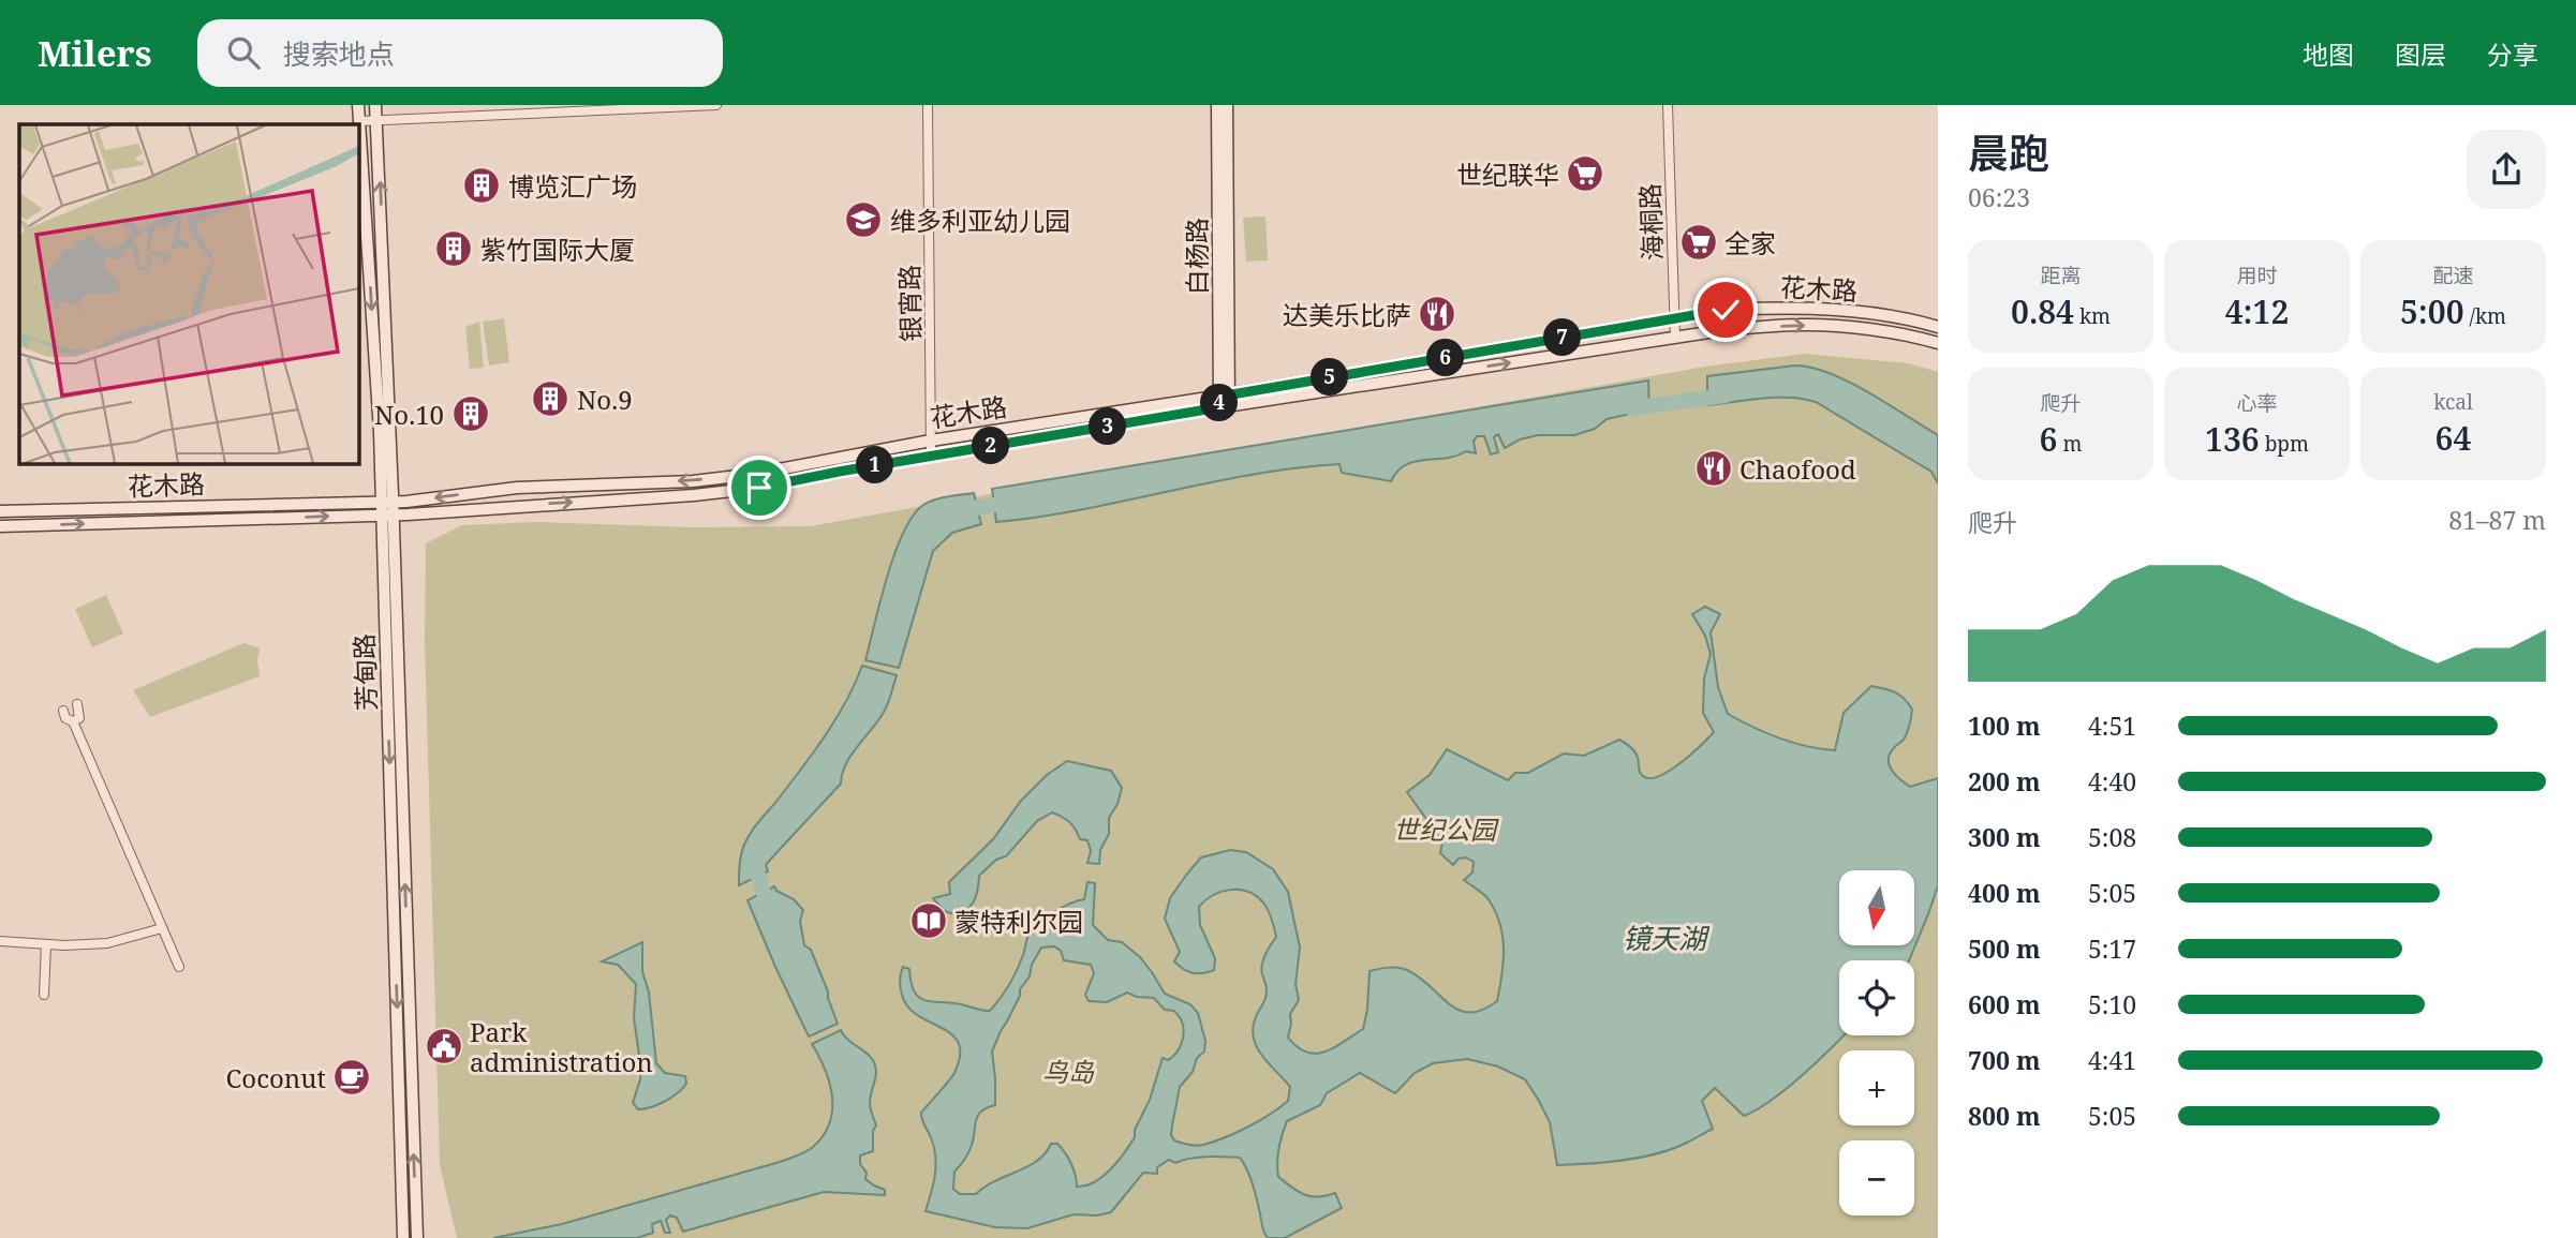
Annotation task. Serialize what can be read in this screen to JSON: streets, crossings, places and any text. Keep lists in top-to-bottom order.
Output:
{
  "streets": {
    "main road": ["白杨路", "花木路", "芳甸路"],
    "street": ["海桐路", "银宵路"]
  },
  "crossings": [
    ["海桐路", "花木路"],
    ["白杨路", "花木路"],
    ["花木路", "银宵路"],
    ["花木路", "芳甸路"]
  ],
  "water": ["镜天湖"],
  "parks": ["世纪公园", "鸟岛"],
  "places": {
    "supermarket": ["世纪联华", "全家"],
    "building": [
      "博览汇广场",
      "紫竹国际大厦",
      "No.9",
      "No.10"
    ],
    "school or university": ["维多利亚幼儿园"],
    "restaurant": ["达美乐比萨", "Chaofood"],
    "library": ["蒙特利尔园"],
    "public building": ["Park administration"],
    "cafe": ["Coconut"]
  },
  "north": "bottom",
  "page": {
    "header": "Milers",
    "search": "搜索地点",
    "nav": ["地图", "图层", "分享"],
    "heading": ["晨跑", "06:23"],
    "stats": [
      ["距离", "0.84 km"],
      ["用时", "4:12"],
      ["配速", "5:00 /km"],
      ["爬升", "6 m"],
      ["心率", "136 bpm"],
      ["kcal", "64"]
    ],
    "pins": [
      "7",
      "6",
      "5",
      "4",
      "3",
      "2",
      "1"
    ],
    "chart": ["爬升", "81–87 m"],
    "list": [
      {
        "name": "100 m",
        "note": "4:51"
      },
      {
        "name": "200 m",
        "note": "4:40"
      },
      {
        "name": "300 m",
        "note": "5:08"
      },
      {
        "name": "400 m",
        "note": "5:05"
      },
      {
        "name": "500 m",
        "note": "5:17"
      },
      {
        "name": "600 m",
        "note": "5:10"
      },
      {
        "name": "700 m",
        "note": "4:41"
      },
      {
        "name": "800 m",
        "note": "5:05"
      }
    ],
    "map_buttons": ["+", "−"]
  }
}
